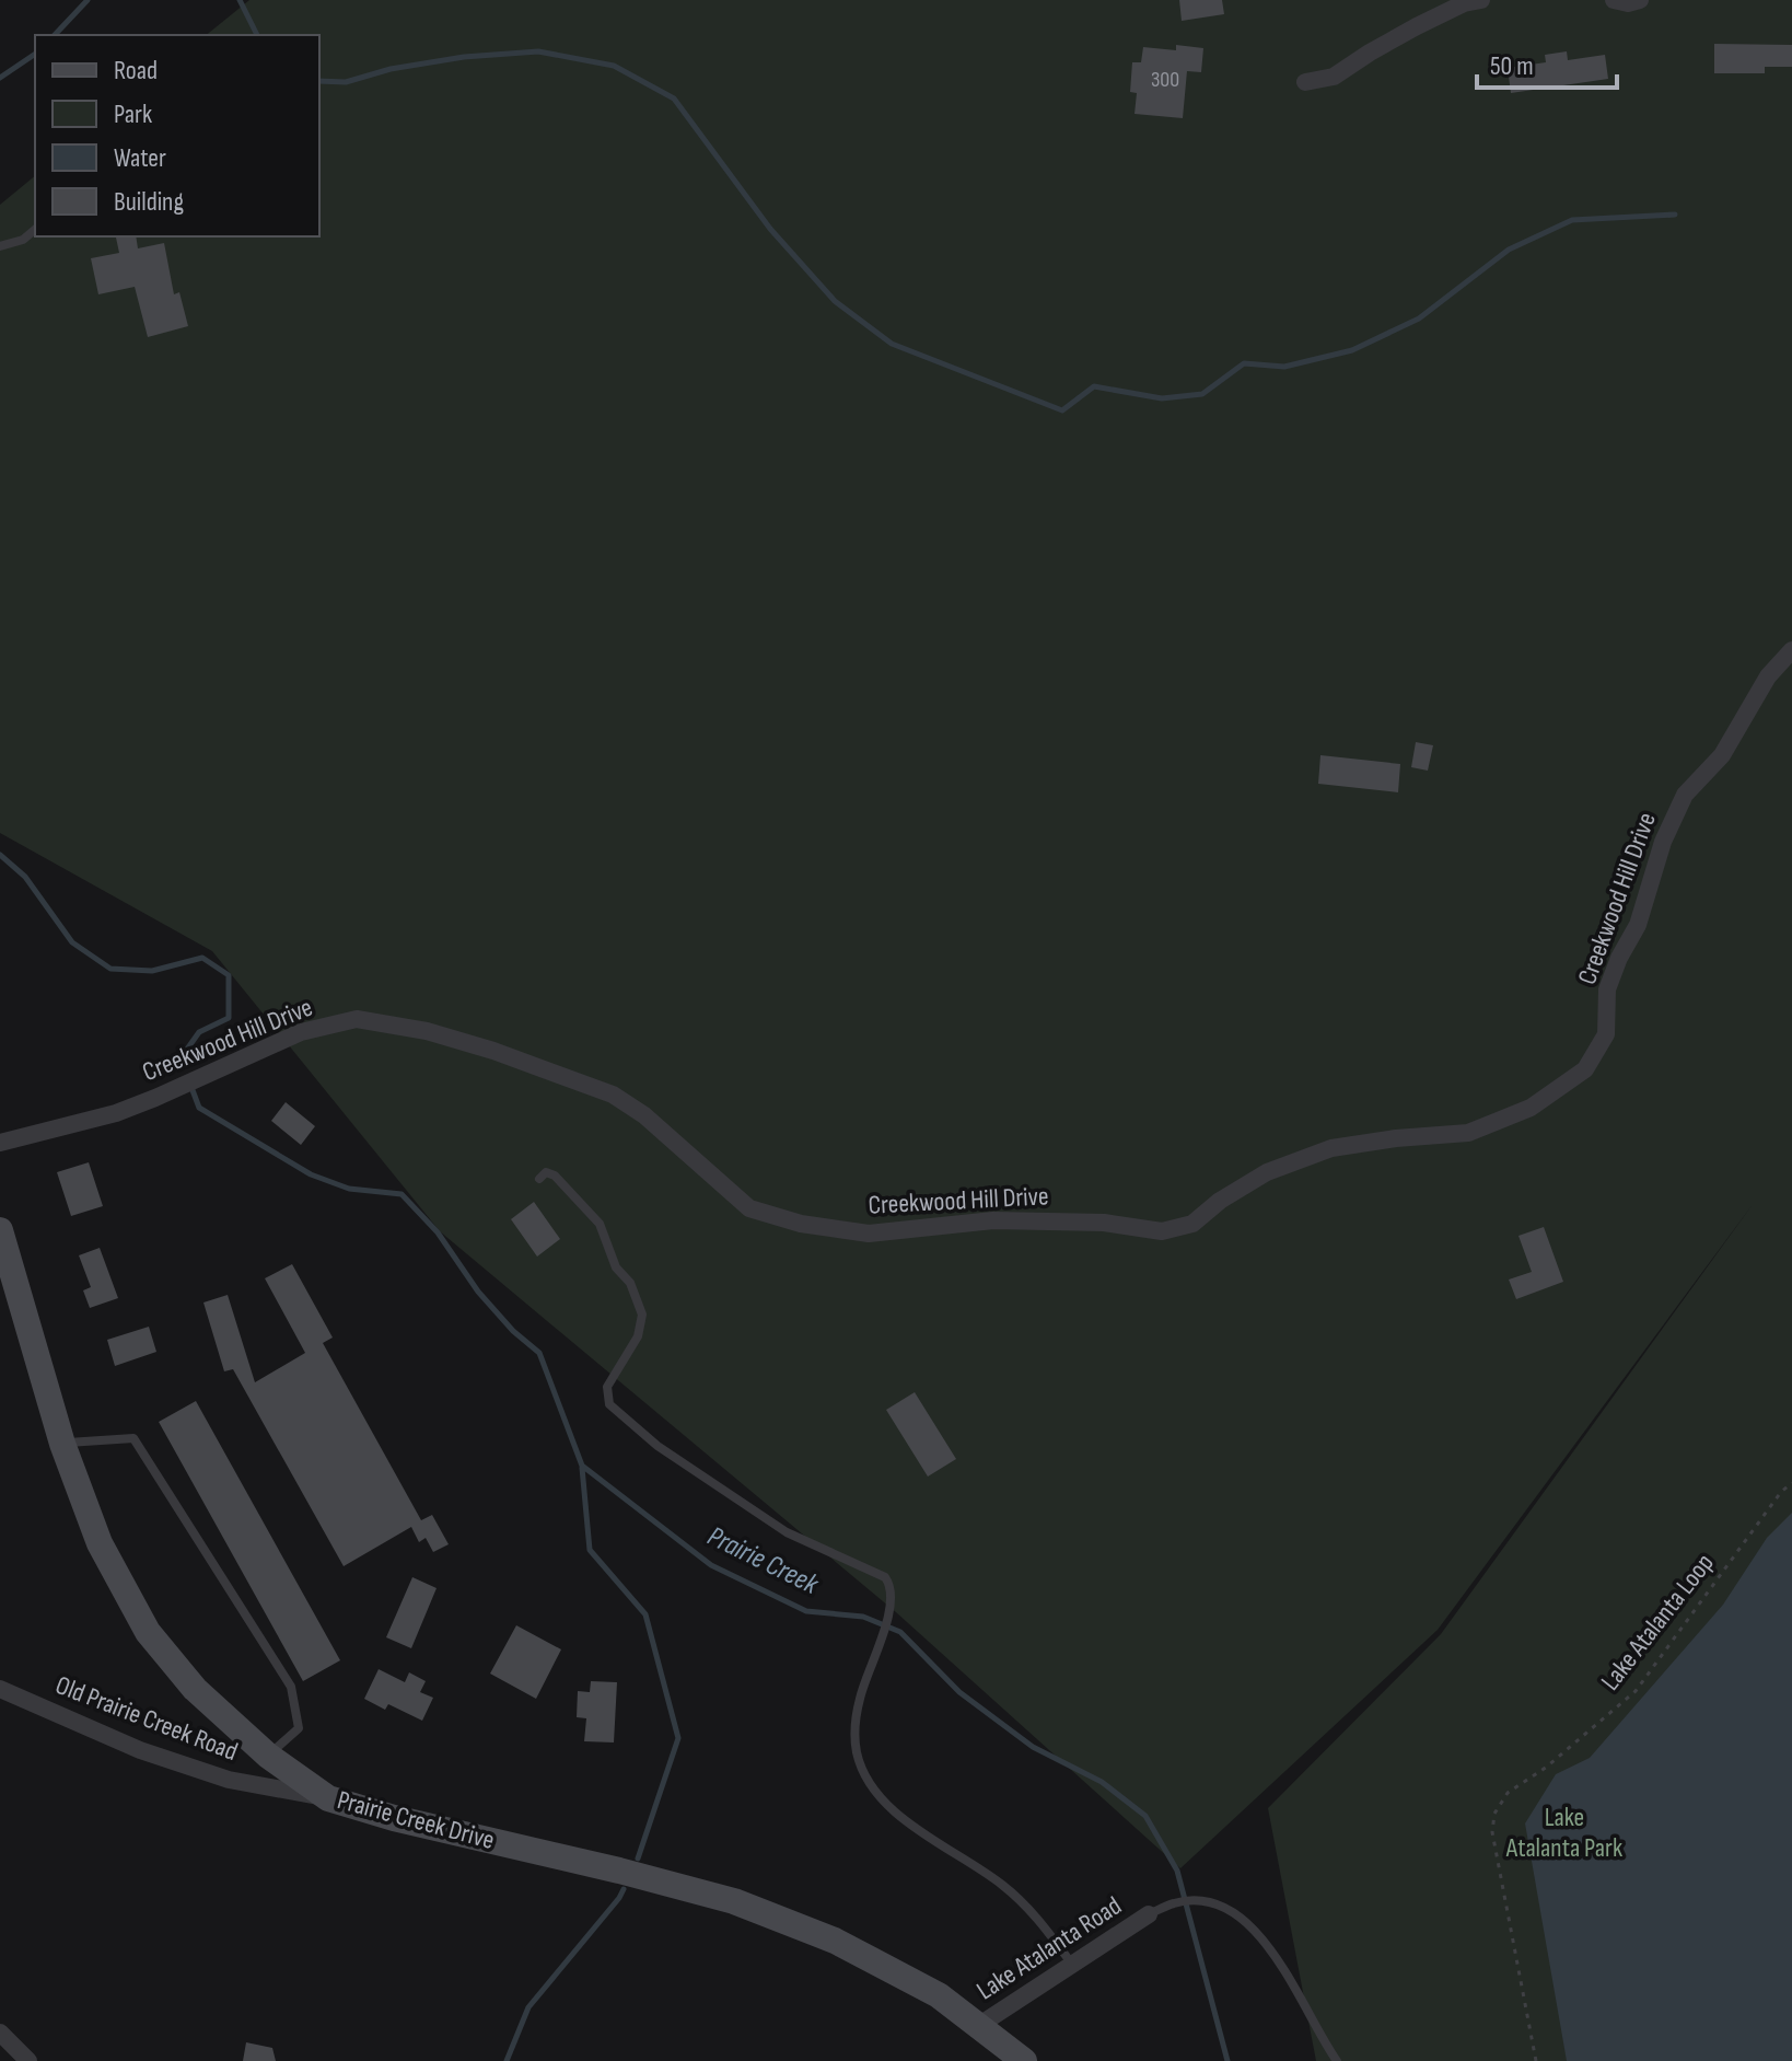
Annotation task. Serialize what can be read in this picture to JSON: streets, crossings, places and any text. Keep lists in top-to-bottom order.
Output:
{
  "streets": {
    "main road": ["Prairie Creek Drive"],
    "street": ["Creekwood Hill Drive", "Old Prairie Creek Road", "Lake Atalanta Road"],
    "path": ["Lake Atalanta Loop"]
  },
  "crossings": [
    ["Old Prairie Creek Road", "Prairie Creek Drive"],
    ["Prairie Creek Drive", "Lake Atalanta Road"]
  ],
  "water": ["Prairie Creek"],
  "parks": ["Lake Atalanta Park"],
  "house_numbers": ["300"],
  "legend": [
    "Road",
    "Park",
    "Water",
    "Building"
  ],
  "scale_bar": "50 m"
}
